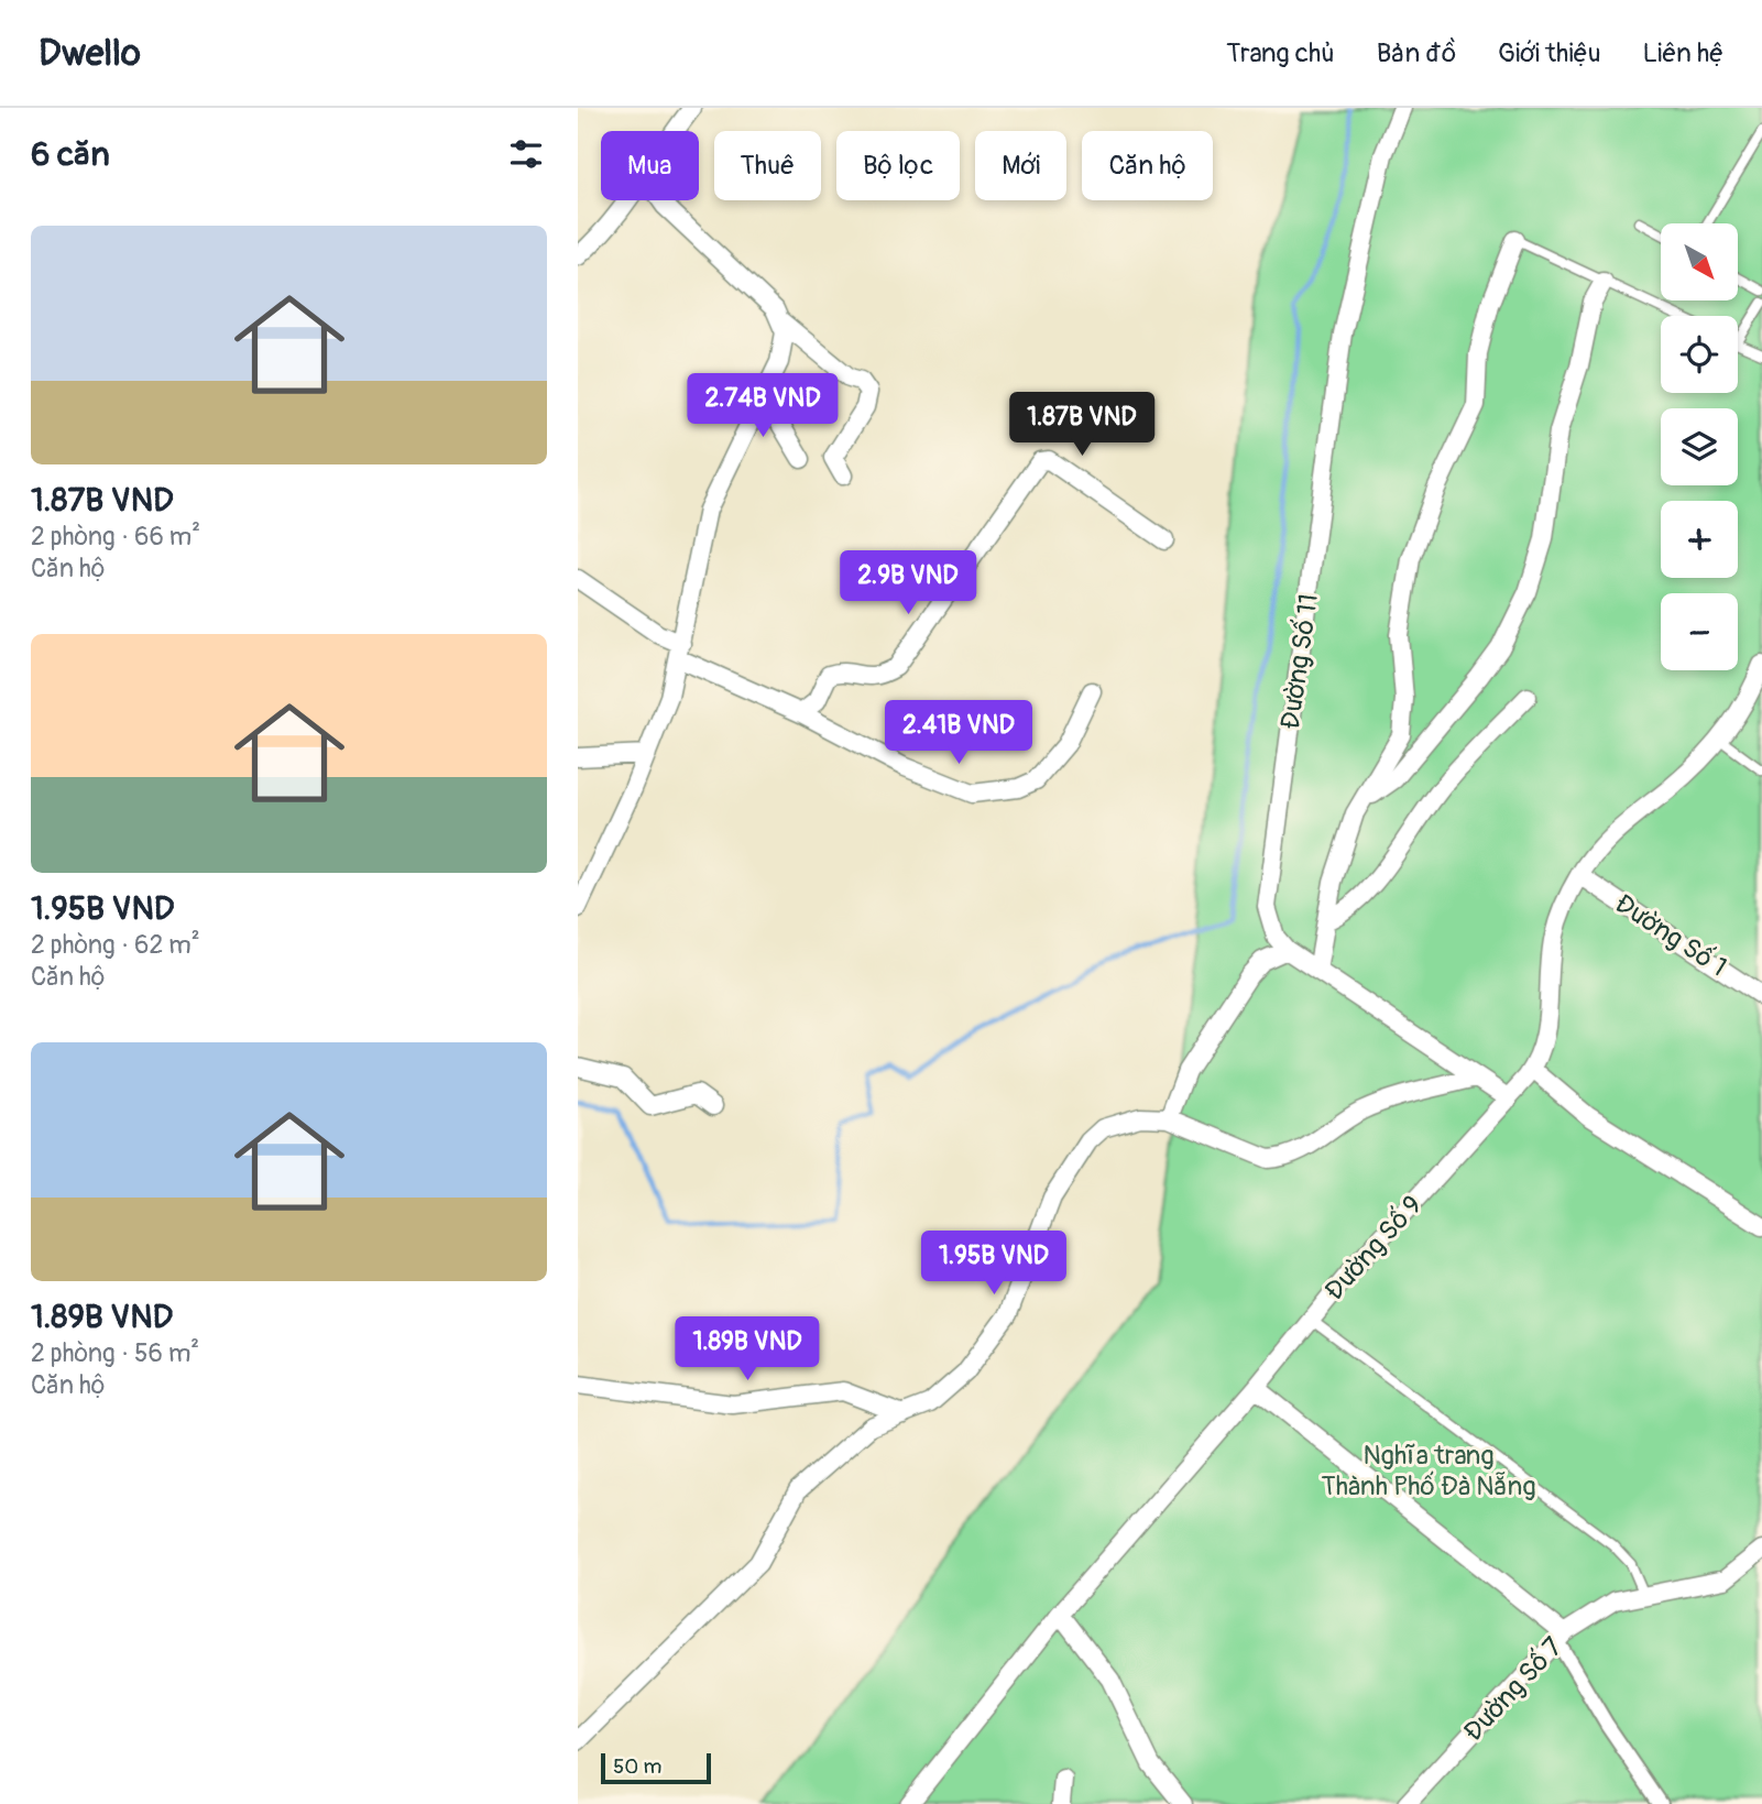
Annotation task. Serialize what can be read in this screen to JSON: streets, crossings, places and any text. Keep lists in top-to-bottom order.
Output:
{
  "streets": {
    "street": [
      "Đường Số 11",
      "Đường Số 1",
      "Đường Số 9",
      "Đường Số 7"
    ]
  },
  "crossings": [
    ["Đường Số 11", "Đường Số 9"],
    ["Đường Số 1", "Đường Số 9"]
  ],
  "parks": ["Nghĩa trang Thành Phố Đà Nẵng"],
  "scale_bar": "50 m",
  "north": "bottom right",
  "page": {
    "header": "Dwello",
    "nav": [
      "Trang chủ",
      "Bản đồ",
      "Giới thiệu",
      "Liên hệ"
    ],
    "heading": "6 căn",
    "chip": [
      "Mua",
      "Thuê",
      "Bộ lọc",
      "Mới",
      "Căn hộ"
    ],
    "list": [
      {
        "name": "1.87B VND",
        "note": "2 phòng · 66 m² · Căn hộ"
      },
      {
        "name": "1.95B VND",
        "note": "2 phòng · 62 m² · Căn hộ"
      },
      {
        "name": "1.89B VND",
        "note": "2 phòng · 56 m² · Căn hộ"
      }
    ],
    "map_buttons": ["+", "−"],
    "price": [
      "2.74B VND",
      "1.87B VND",
      "2.9B VND",
      "2.41B VND",
      "1.95B VND",
      "1.89B VND"
    ],
    "scale": "50 m"
  }
}
